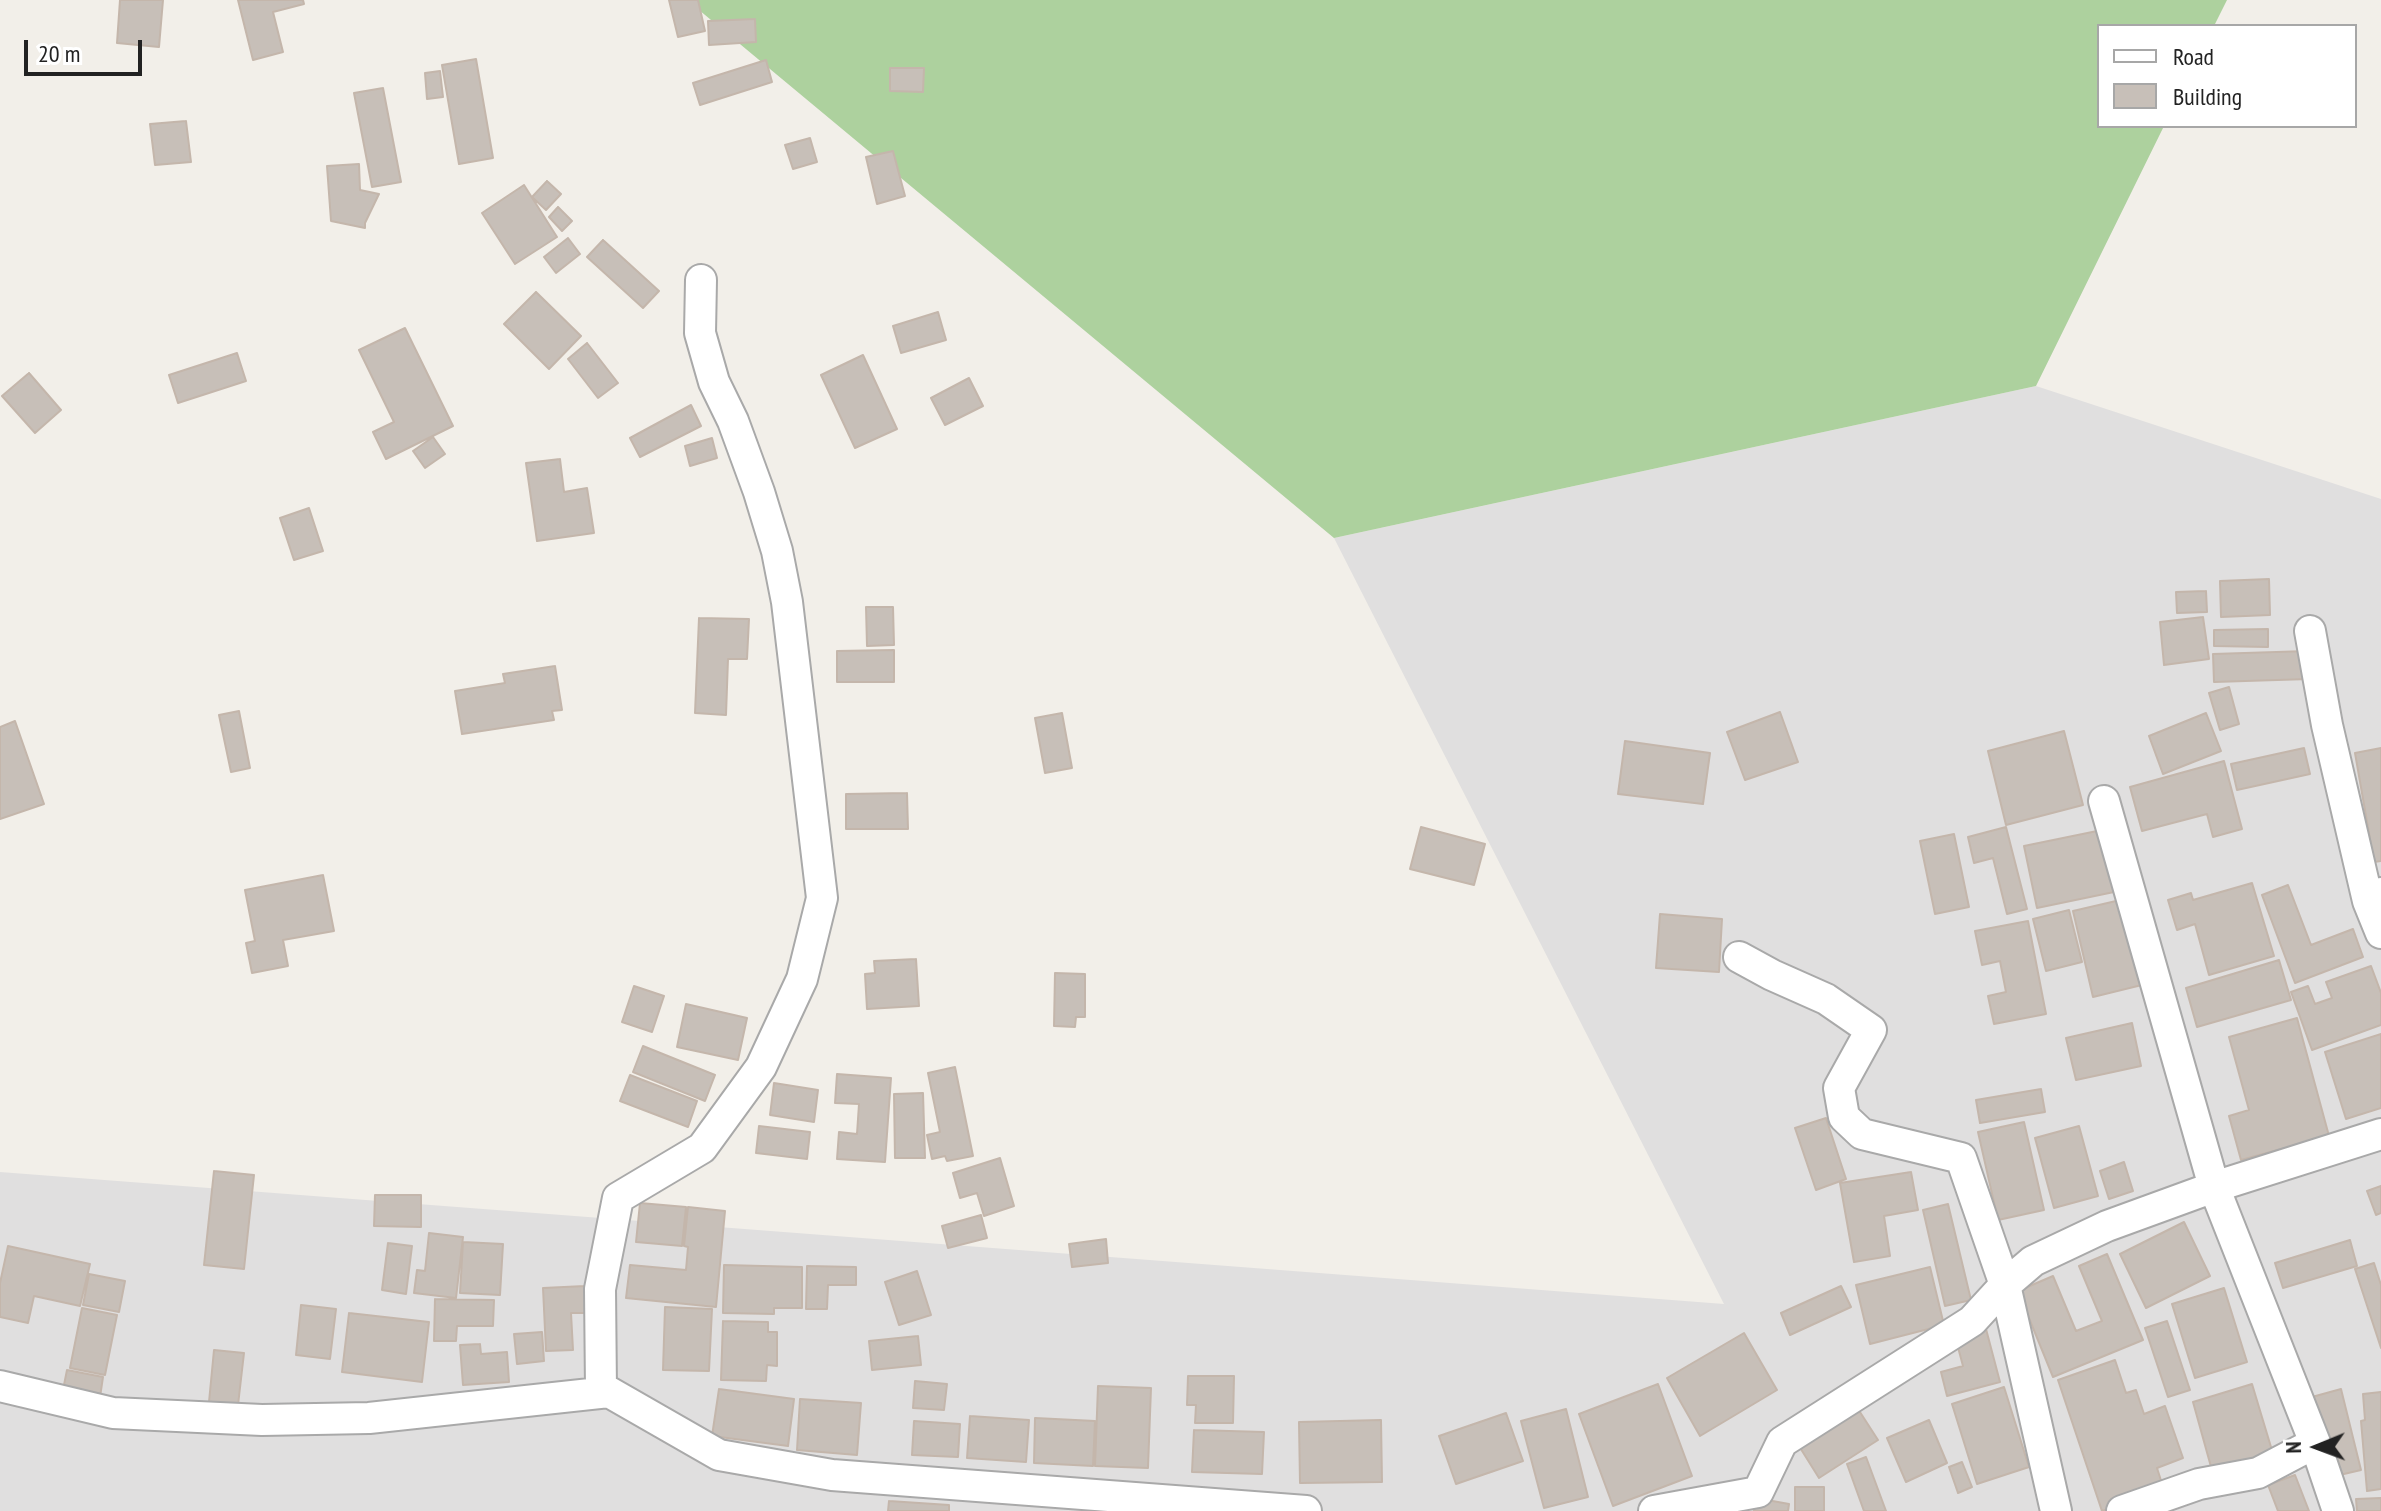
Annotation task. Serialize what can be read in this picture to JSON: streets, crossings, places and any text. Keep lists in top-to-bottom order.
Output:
{
  "legend": ["Road", "Building"],
  "scale_bar": "20 m",
  "north": "left"
}
